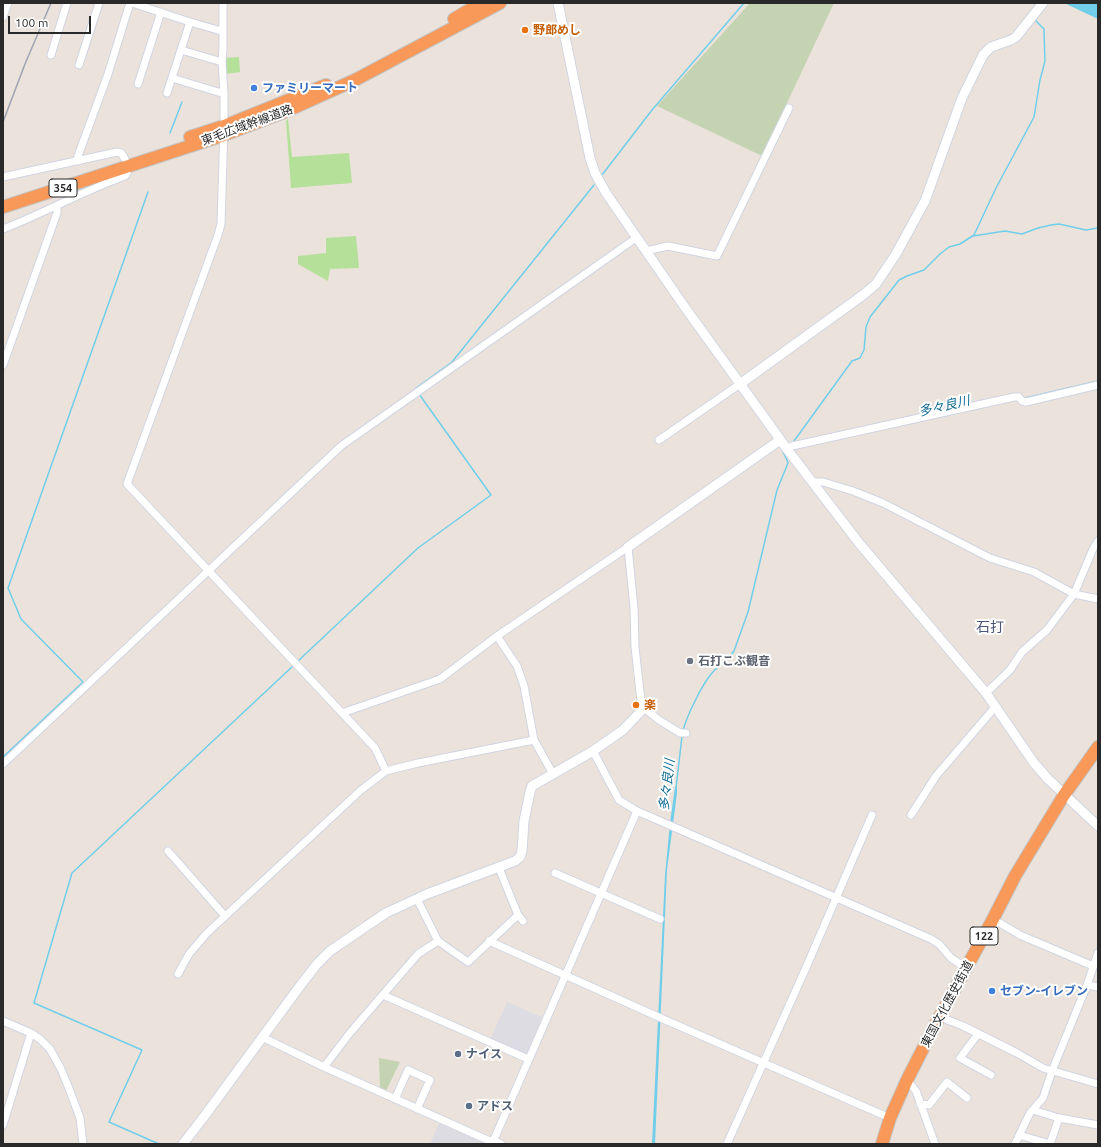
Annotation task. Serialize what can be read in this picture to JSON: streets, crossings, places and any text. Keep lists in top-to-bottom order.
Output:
{
  "streets": {
    "highway": [
      "東毛広域幹線道路",
      "354",
      "122",
      "東国文化歴史街道"
    ]
  },
  "districts": ["石打"],
  "water": ["多々良川"],
  "places": [
    "野郎めし",
    "ファミリーマート",
    "石打こぶ観音",
    "楽",
    "セブン-イレブン",
    "ナイス",
    "アドス"
  ],
  "scale_bar": "100 m"
}
